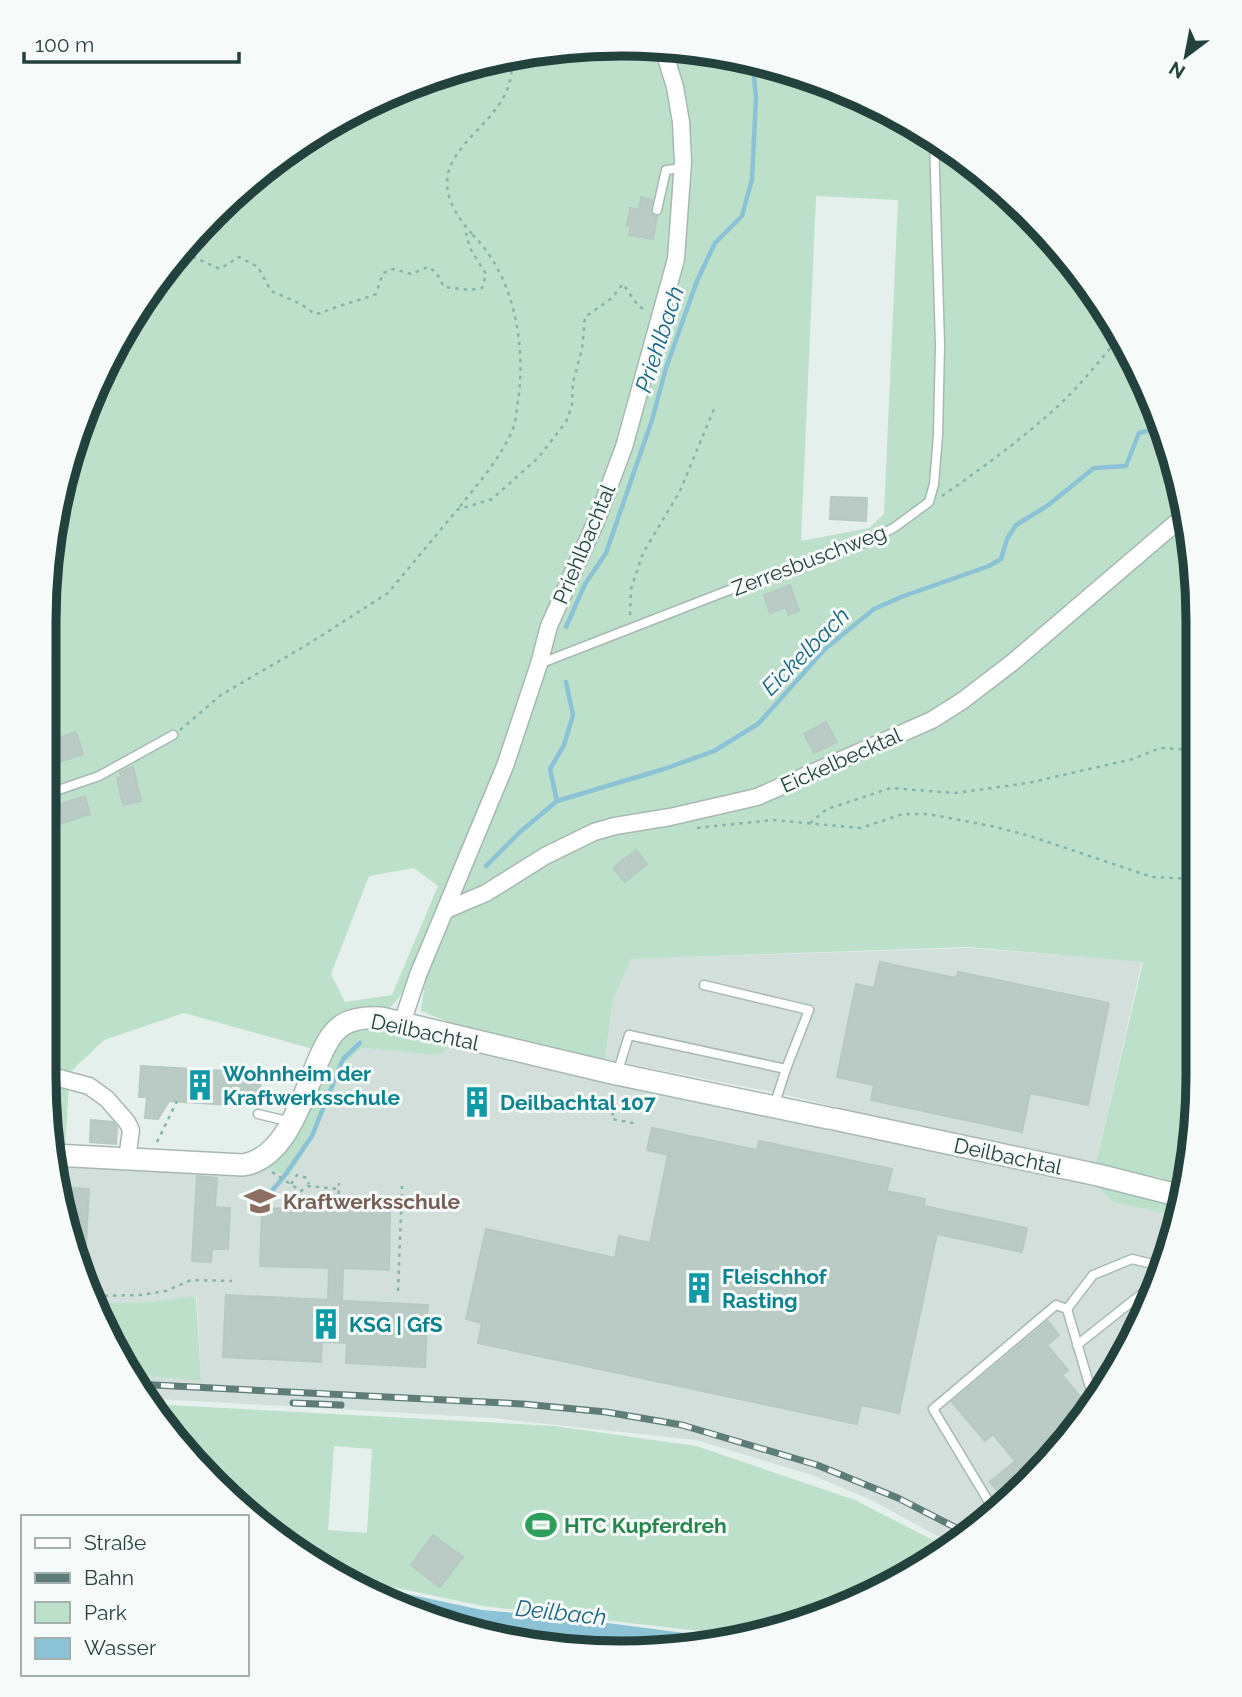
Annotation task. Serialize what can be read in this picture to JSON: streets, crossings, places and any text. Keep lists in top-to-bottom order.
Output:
{
  "streets": {
    "street": ["Priehlbachtal", "Eickelbecktal", "Deilbachtal"],
    "lane": ["Zerresbuschweg"]
  },
  "crossings": [
    ["Priehlbachtal", "Zerresbuschweg"],
    ["Priehlbachtal", "Eickelbecktal"],
    ["Priehlbachtal", "Deilbachtal"]
  ],
  "water": ["Priehlbach", "Eickelbach", "Deilbach"],
  "places": {
    "building": [
      "Wohnheim der Kraftwerksschule",
      "Deilbachtal 107",
      "Fleischhof Rasting",
      "KSG | GfS"
    ],
    "school or university": ["Kraftwerksschule"],
    "sports": ["HTC Kupferdreh"]
  },
  "legend": [
    "Straße",
    "Bahn",
    "Park",
    "Wasser"
  ],
  "scale_bar": "100 m",
  "north": "bottom left"
}
